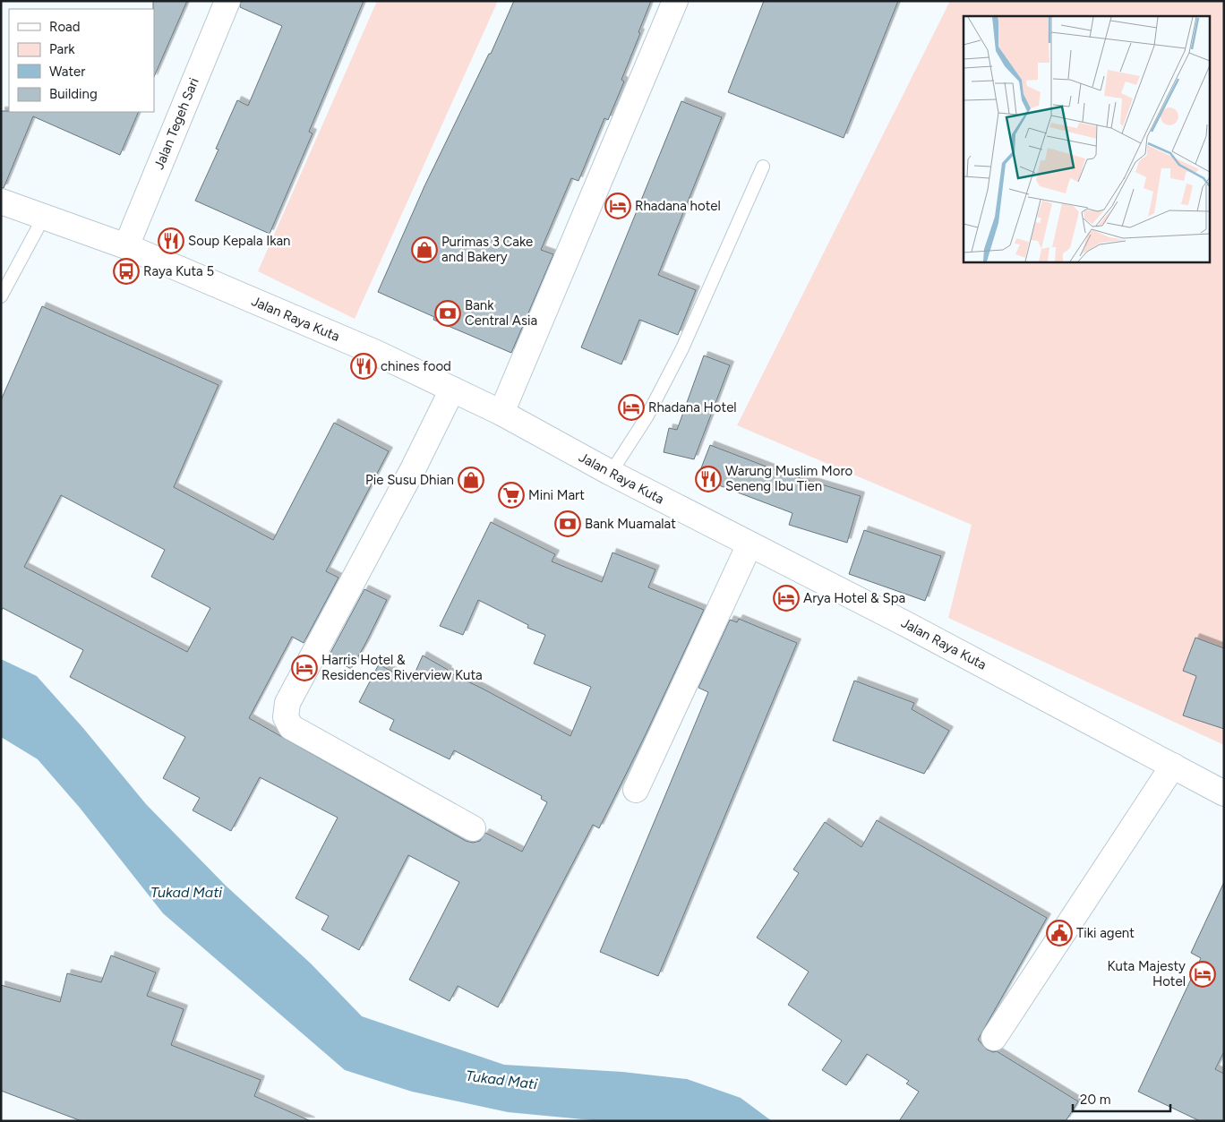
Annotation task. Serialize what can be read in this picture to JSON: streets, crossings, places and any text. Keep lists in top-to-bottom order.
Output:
{
  "streets": {
    "street": ["Jalan Tegeh Sari", "Jalan Raya Kuta"]
  },
  "crossings": [
    ["Jalan Tegeh Sari", "Jalan Raya Kuta"]
  ],
  "water": ["Tukad Mati"],
  "places": {
    "hotel": [
      "Rhadana hotel",
      "Rhadana Hotel",
      "Arya Hotel & Spa",
      "Harris Hotel & Residences Riverview Kuta",
      "Kuta Majesty Hotel"
    ],
    "restaurant": ["Soup Kepala Ikan", "chines food", "Warung Muslim Moro Seneng Ibu Tien"],
    "shop": ["Purimas 3 Cake and Bakery", "Pie Susu Dhian"],
    "bus stop": ["Raya Kuta 5"],
    "bank": ["Bank Central Asia", "Bank Muamalat"],
    "supermarket": ["Mini Mart"],
    "public building": ["Tiki agent"]
  },
  "legend": [
    "Road",
    "Park",
    "Water",
    "Building"
  ],
  "scale_bar": "20 m"
}
